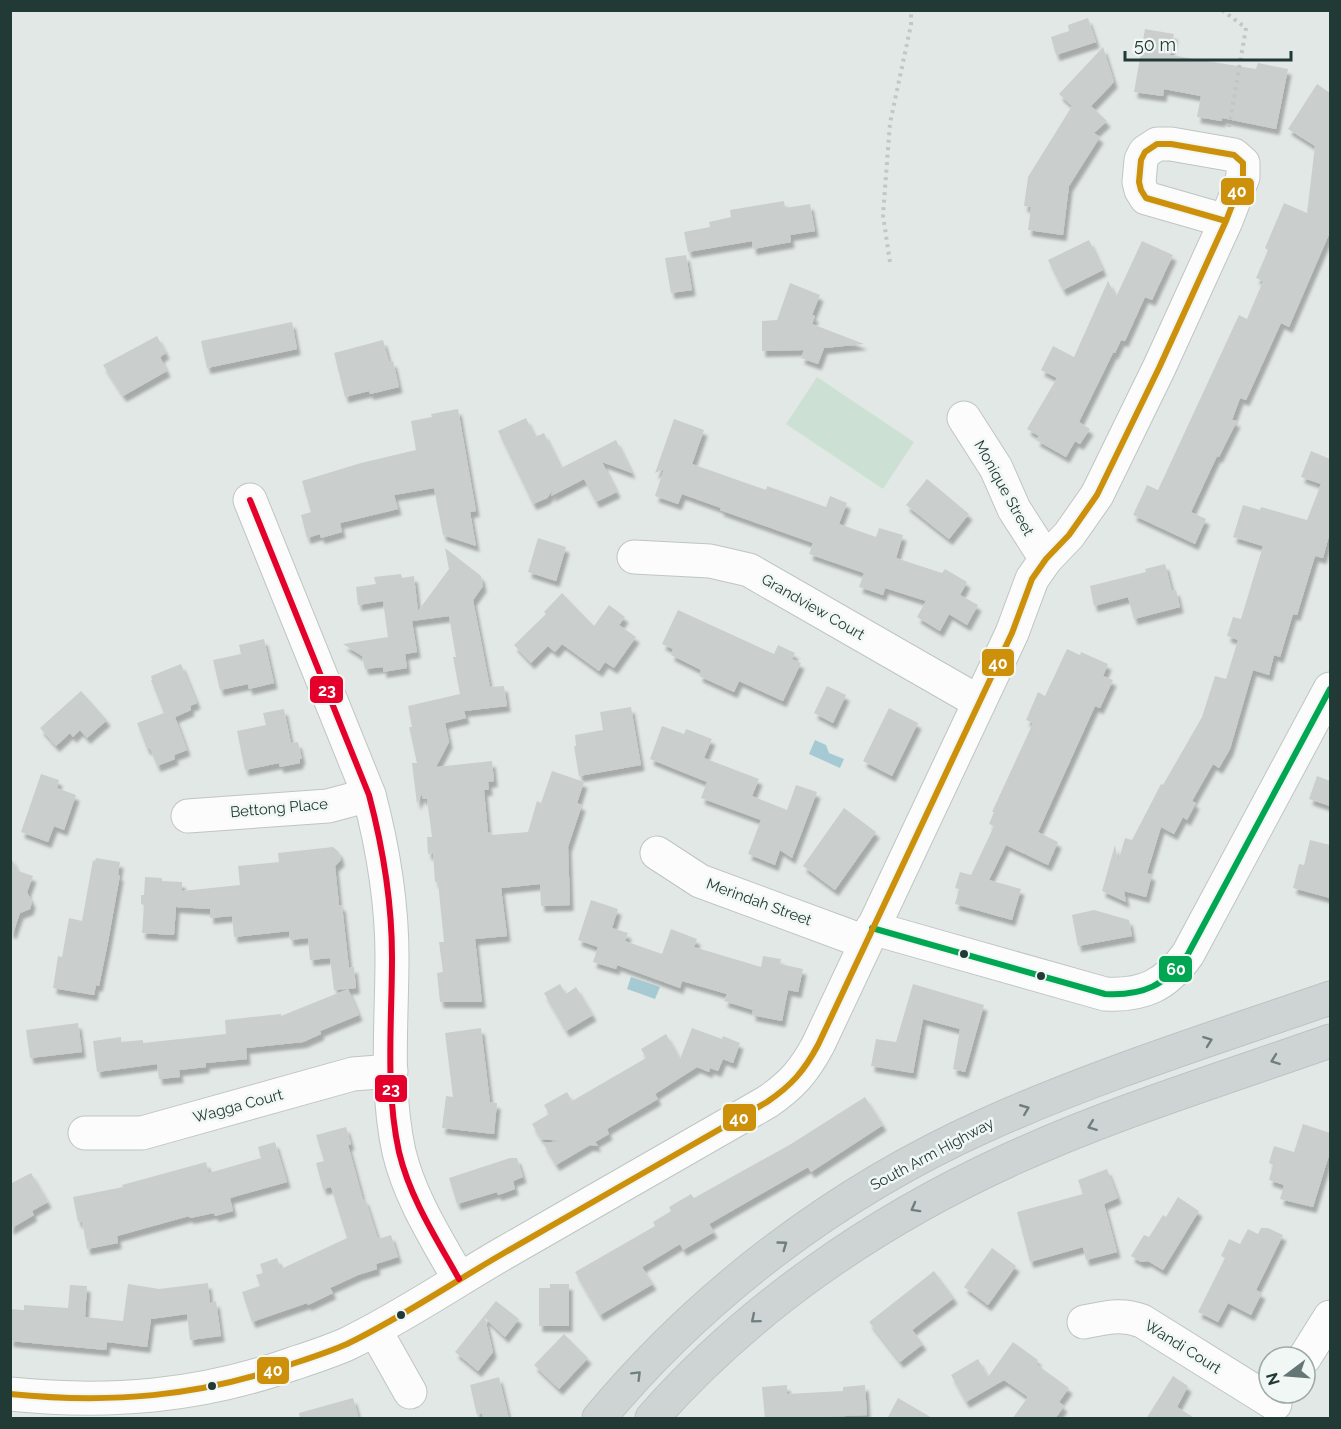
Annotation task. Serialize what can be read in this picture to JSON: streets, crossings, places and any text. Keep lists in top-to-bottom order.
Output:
{
  "streets": {
    "main road": ["South Arm Highway"],
    "street": [
      "Monique Street",
      "Grandview Court",
      "Bettong Place",
      "Merindah Street",
      "Wagga Court",
      "Wandi Court"
    ]
  },
  "lines": ["transit line 40", "transit line 23", "transit line 60"],
  "scale_bar": "50 m",
  "north": "left"
}
